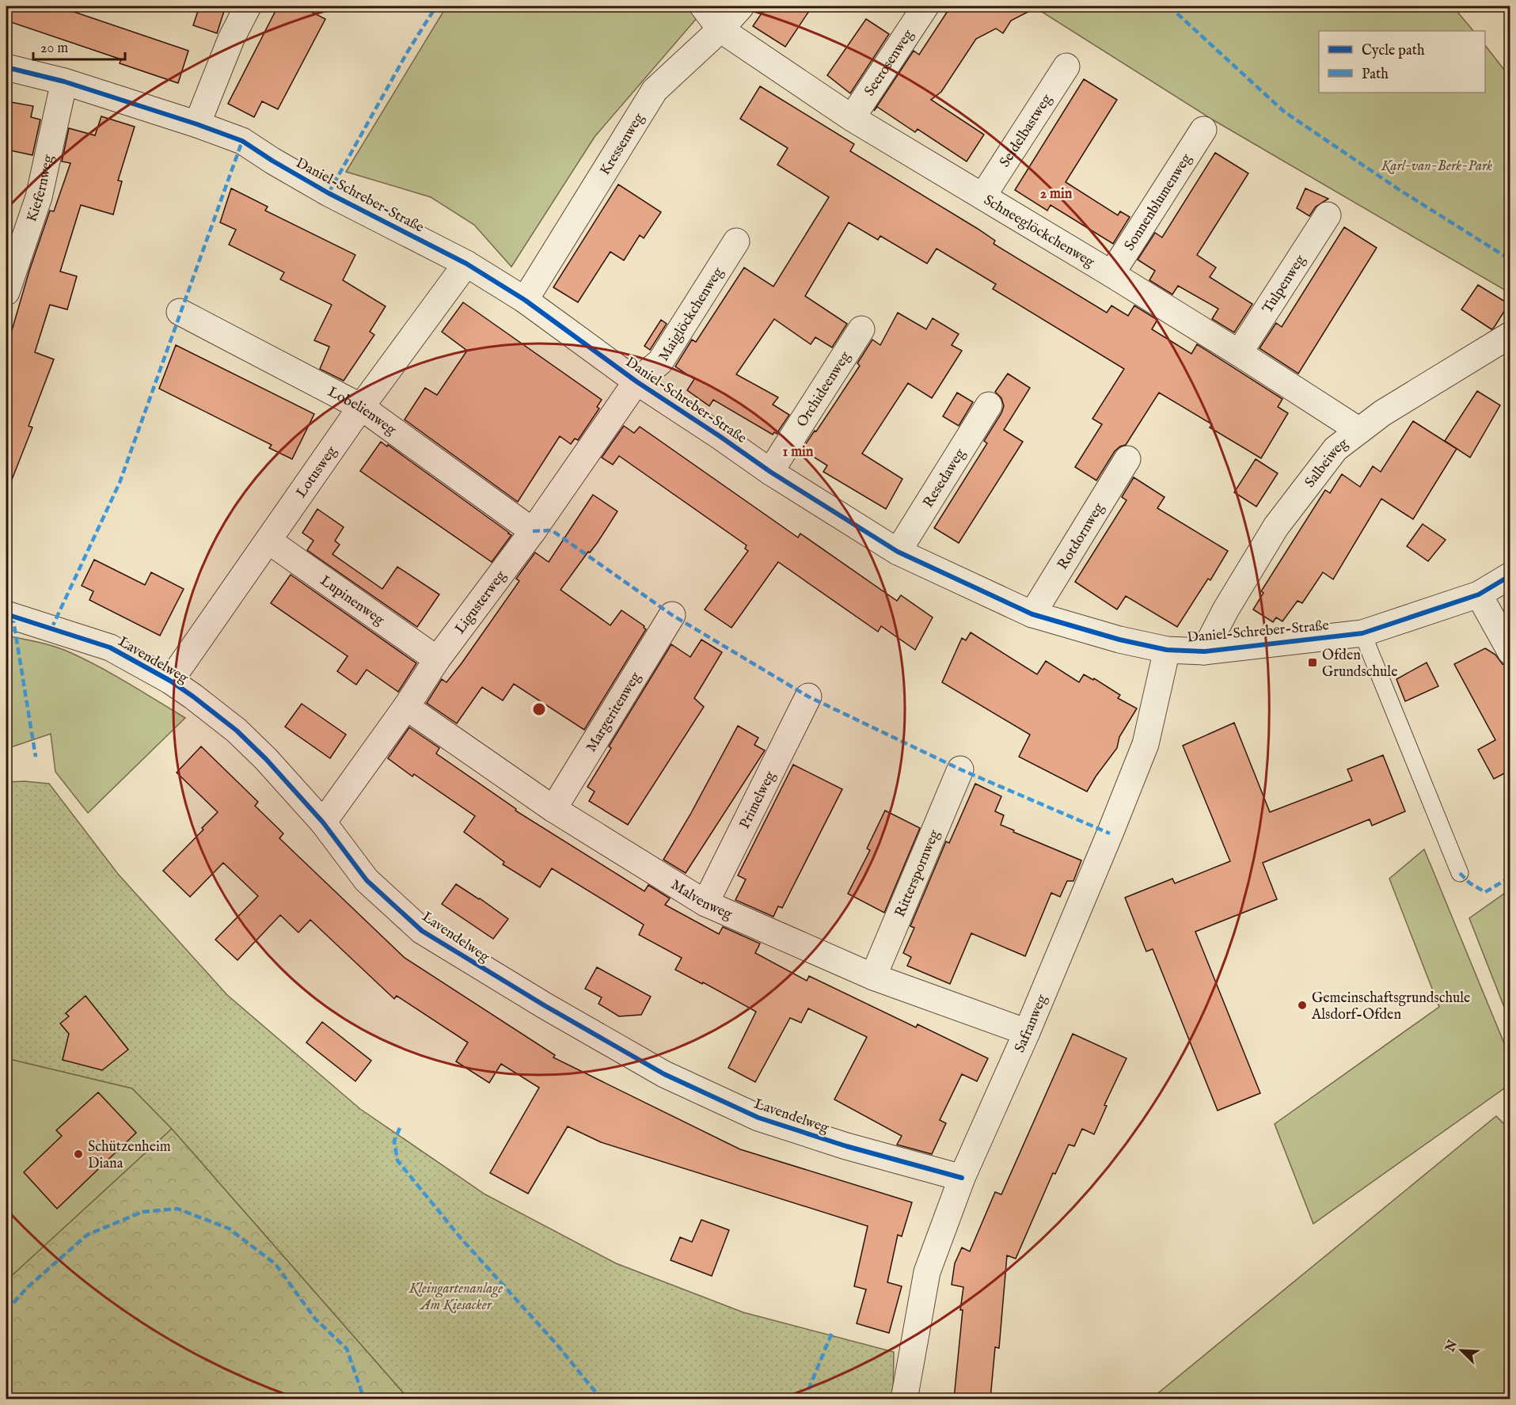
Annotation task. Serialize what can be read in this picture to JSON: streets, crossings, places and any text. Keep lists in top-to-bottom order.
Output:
{
  "streets": {
    "street": [
      "Seerosenweg",
      "Seidelbastweg",
      "Kressenweg",
      "Kiefernweg",
      "Daniel-Schreber-Straße",
      "Sonnenblumenweg",
      "Schneeglöckchenweg",
      "Tulpenweg",
      "Maiglöckchenweg",
      "Orchideenweg",
      "Lobelienweg",
      "Salbeiweg",
      "Lotusweg",
      "Resedaweg",
      "Rotdornweg",
      "Lupinenweg",
      "Ligusterweg",
      "Lavendelweg",
      "Margeritenweg",
      "Primelweg",
      "Ritterspornweg",
      "Malvenweg",
      "Safranweg"
    ]
  },
  "crossings": [
    ["Seerosenweg", "Schneeglöckchenweg"],
    ["Seidelbastweg", "Schneeglöckchenweg"],
    ["Kressenweg", "Daniel-Schreber-Straße"],
    ["Kressenweg", "Schneeglöckchenweg"],
    ["Kiefernweg", "Daniel-Schreber-Straße"],
    ["Daniel-Schreber-Straße", "Maiglöckchenweg"],
    ["Daniel-Schreber-Straße", "Orchideenweg"],
    ["Daniel-Schreber-Straße", "Salbeiweg"],
    ["Daniel-Schreber-Straße", "Lotusweg"],
    ["Daniel-Schreber-Straße", "Resedaweg"],
    ["Daniel-Schreber-Straße", "Rotdornweg"],
    ["Daniel-Schreber-Straße", "Ligusterweg"],
    ["Daniel-Schreber-Straße", "Safranweg"],
    ["Sonnenblumenweg", "Schneeglöckchenweg"],
    ["Schneeglöckchenweg", "Tulpenweg"],
    ["Schneeglöckchenweg", "Salbeiweg"],
    ["Maiglöckchenweg", "Ligusterweg"],
    ["Lobelienweg", "Lotusweg"],
    ["Lobelienweg", "Ligusterweg"],
    ["Lotusweg", "Lupinenweg"],
    ["Lotusweg", "Lavendelweg"],
    ["Lupinenweg", "Ligusterweg"],
    ["Ligusterweg", "Lavendelweg"],
    ["Ligusterweg", "Malvenweg"],
    ["Lavendelweg", "Safranweg"],
    ["Margeritenweg", "Malvenweg"],
    ["Primelweg", "Malvenweg"],
    ["Ritterspornweg", "Malvenweg"],
    ["Malvenweg", "Safranweg"]
  ],
  "parks": ["Karl-van-Berk-Park", "Kleingartenanlage Am Kiesacker"],
  "places": {
    "transit": ["Ofden Grundschule"],
    "other": ["Gemeinschaftsgrundschule Alsdorf-Ofden", "Schützenheim Diana"]
  },
  "legend": ["Cycle path", "Path"],
  "scale_bar": "20 m",
  "north": "top left",
  "rings": ["2 min", "1 min"]
}
